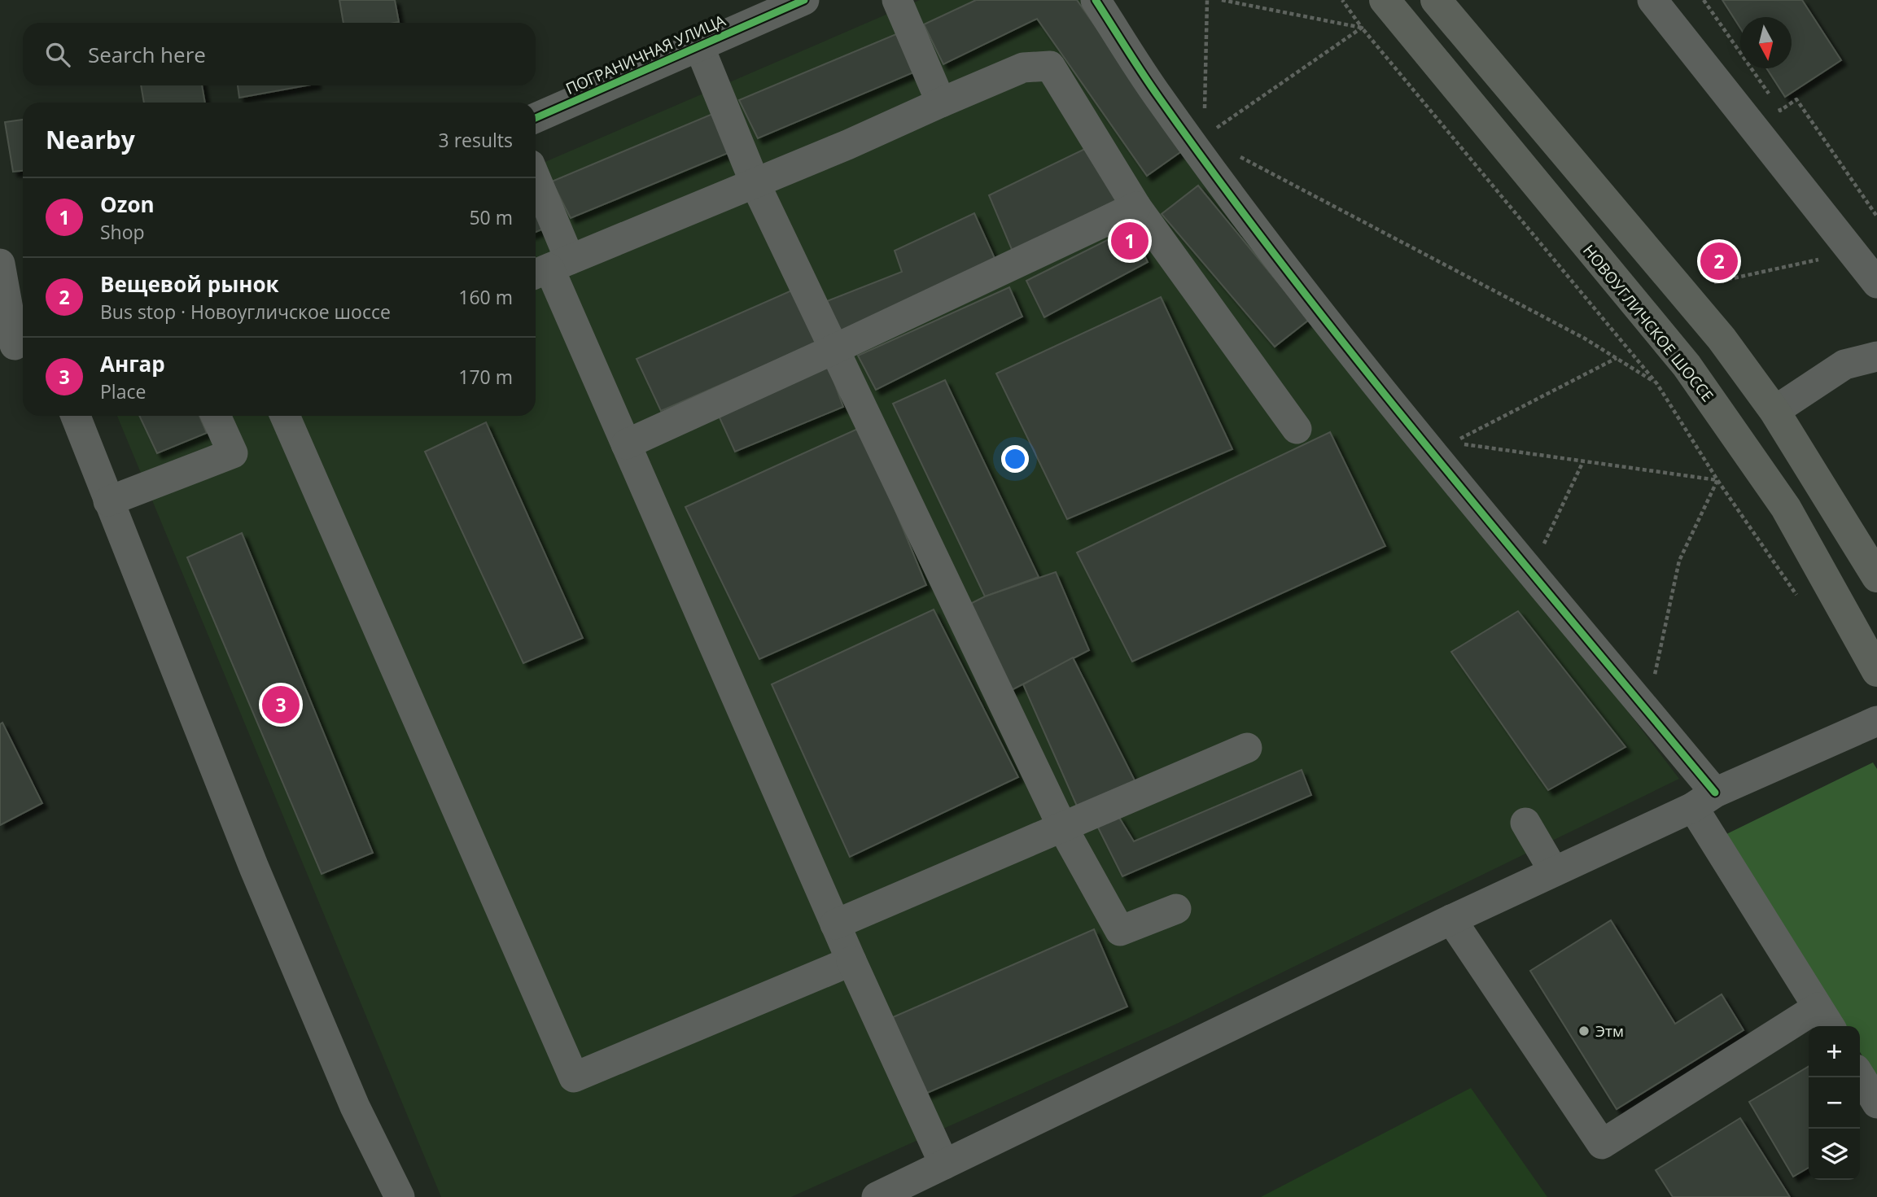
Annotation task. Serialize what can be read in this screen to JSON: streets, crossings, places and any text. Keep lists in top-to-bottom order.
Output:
{
  "streets": {
    "main road": ["НОВОУГЛИЧСКОЕ ШОССЕ"],
    "street": ["ПОГРАНИЧНАЯ УЛИЦА"]
  },
  "places": ["Этм"],
  "north": "bottom",
  "page": {
    "search": "Search here",
    "heading": ["Nearby", "3 results"],
    "list": [
      {
        "mark": "1",
        "name": "Ozon",
        "note": "Shop",
        "value": "50 m"
      },
      {
        "mark": "2",
        "name": "Вещевой рынок",
        "note": "Bus stop · Новоугличское шоссе",
        "value": "160 m"
      },
      {
        "mark": "3",
        "name": "Ангар",
        "note": "Place",
        "value": "170 m"
      }
    ],
    "pins": ["1", "2", "3"],
    "map_buttons": ["+", "−"]
  }
}
